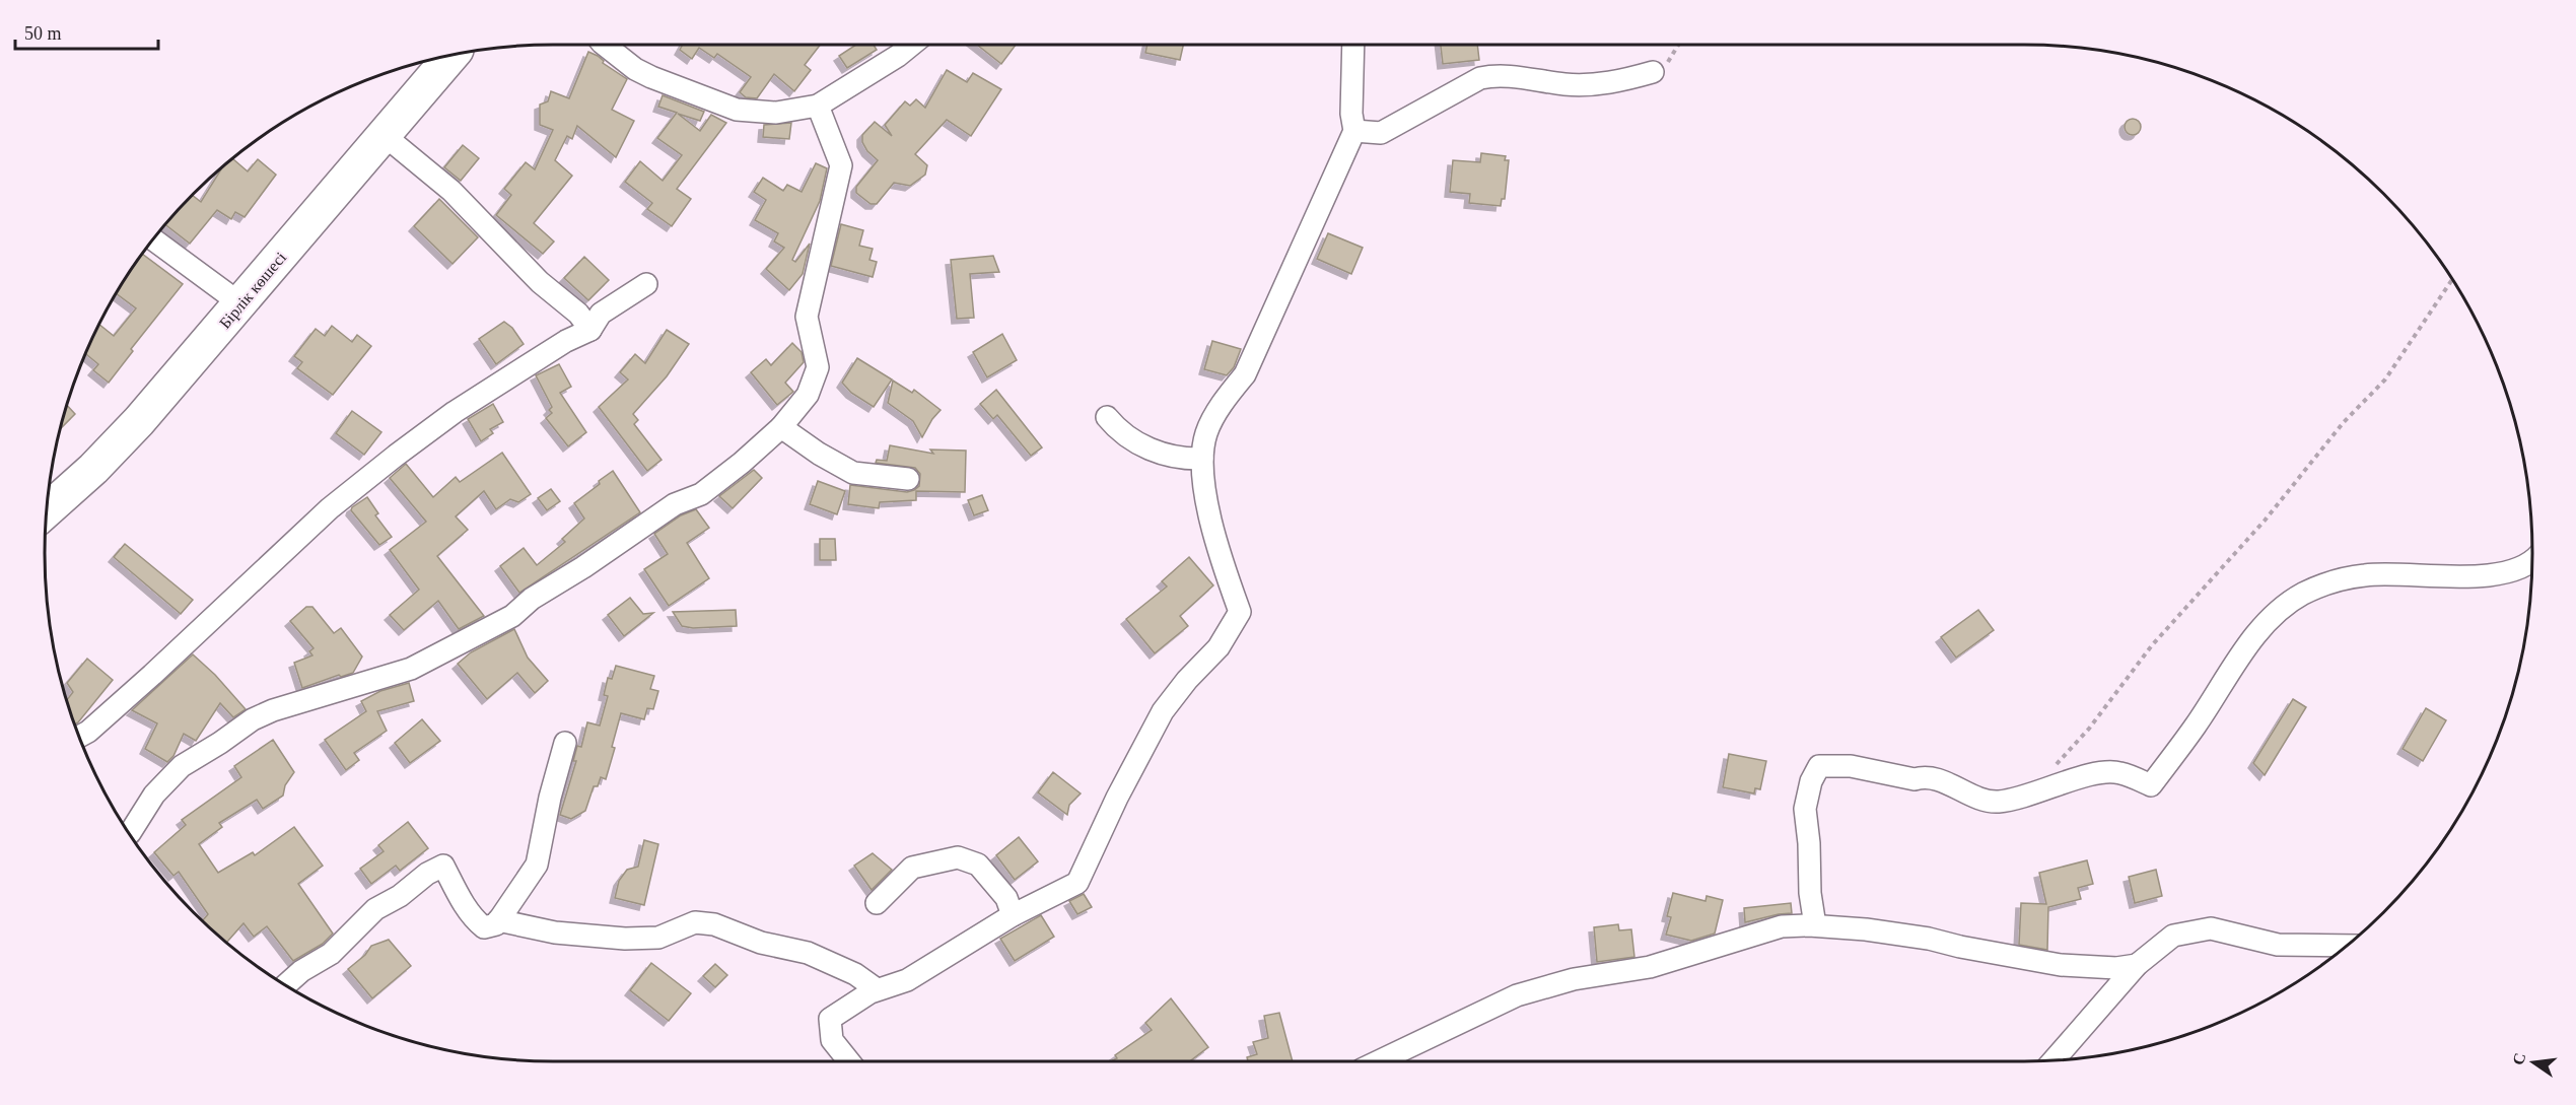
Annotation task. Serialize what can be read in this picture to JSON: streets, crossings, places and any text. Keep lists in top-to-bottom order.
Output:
{
  "streets": {
    "main road": ["Бірлік көшесі"]
  },
  "scale_bar": "50 m",
  "north": "left"
}
